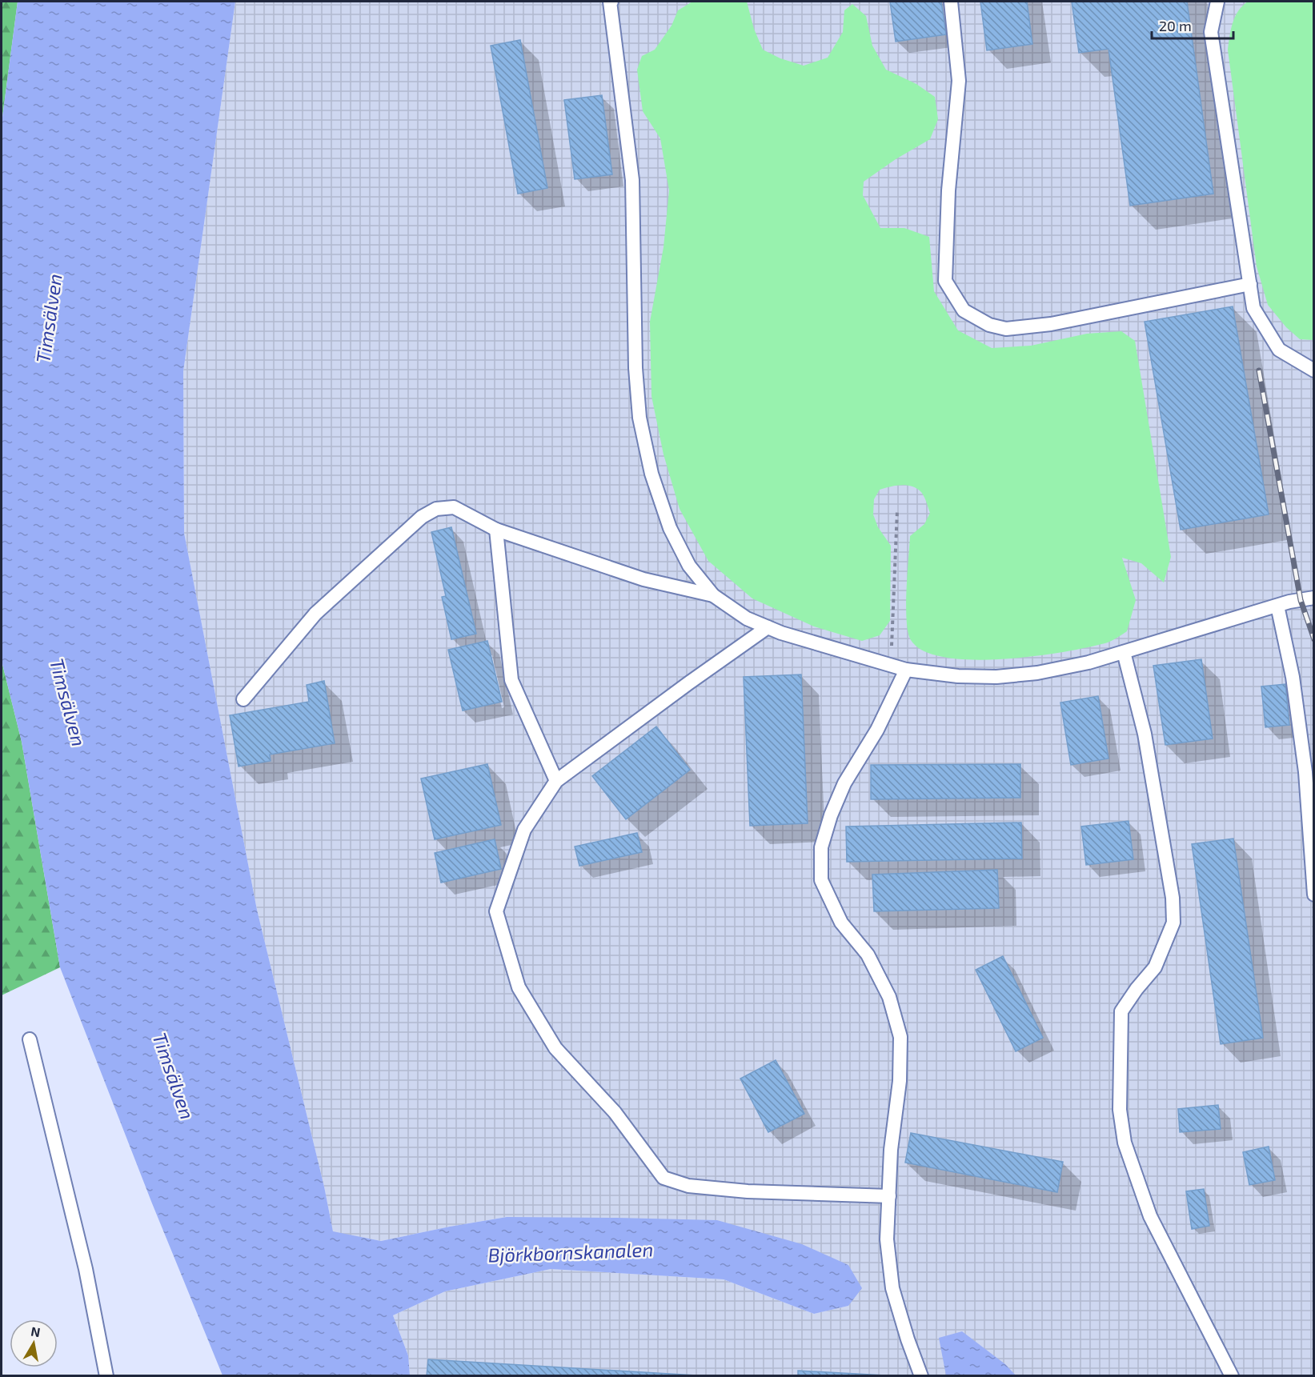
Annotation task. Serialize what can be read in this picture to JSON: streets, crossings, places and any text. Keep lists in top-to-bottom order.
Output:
{
  "water": ["Timsälven", "Björkbornskanalen"],
  "scale_bar": "20 m",
  "north": "top"
}
